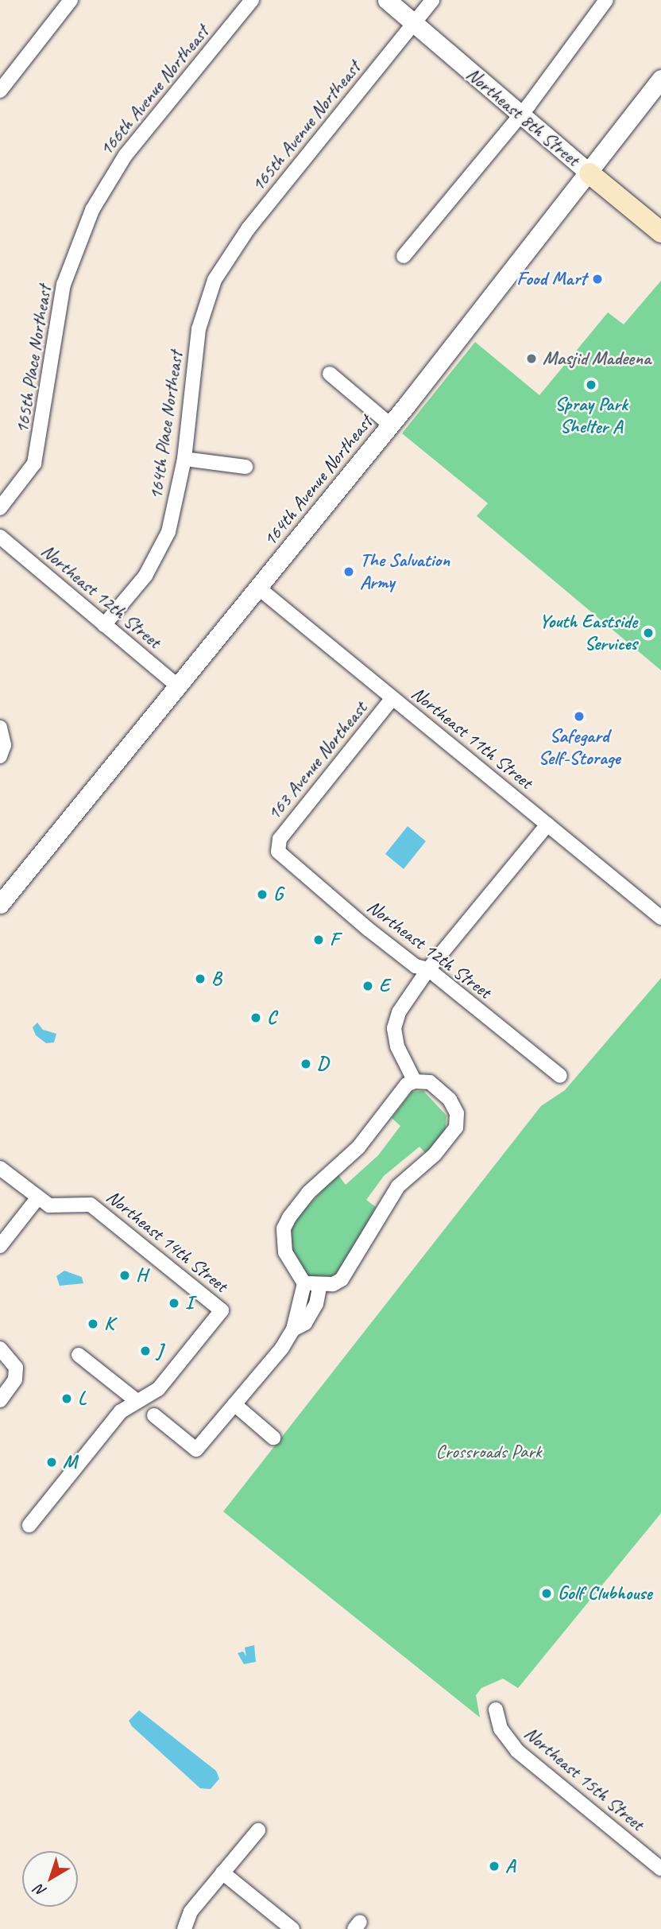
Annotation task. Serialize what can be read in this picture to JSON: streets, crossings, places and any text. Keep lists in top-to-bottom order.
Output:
{
  "streets": {
    "main road": ["Northeast 8th Street"],
    "street": [
      "166th Avenue Northeast",
      "165th Avenue Northeast",
      "165th Place Northeast",
      "164th Place Northeast",
      "164th Avenue Northeast",
      "Northeast 12th Street",
      "Northeast 11th Street",
      "163 Avenue Northeast",
      "Northeast 14th Street",
      "Northeast 15th Street"
    ]
  },
  "crossings": [
    ["166th Avenue Northeast", "165th Place Northeast"],
    ["Northeast 8th Street", "165th Avenue Northeast"],
    ["Northeast 8th Street", "164th Avenue Northeast"],
    ["165th Avenue Northeast", "164th Place Northeast"],
    ["164th Place Northeast", "Northeast 12th Street"],
    ["164th Avenue Northeast", "Northeast 12th Street"],
    ["164th Avenue Northeast", "Northeast 11th Street"],
    ["Northeast 12th Street", "163 Avenue Northeast"],
    ["Northeast 11th Street", "163 Avenue Northeast"]
  ],
  "parks": ["Crossroads Park"],
  "places": [
    "Food Mart",
    "Masjid Madeena",
    "Spray Park Shelter A",
    "The Salvation Army",
    "Youth Eastside Services",
    "Safegard Self-Storage",
    "G",
    "F",
    "B",
    "E",
    "C",
    "D",
    "H",
    "I",
    "K",
    "J",
    "L",
    "M",
    "Golf Clubhouse",
    "A"
  ],
  "north": "bottom left"
}
